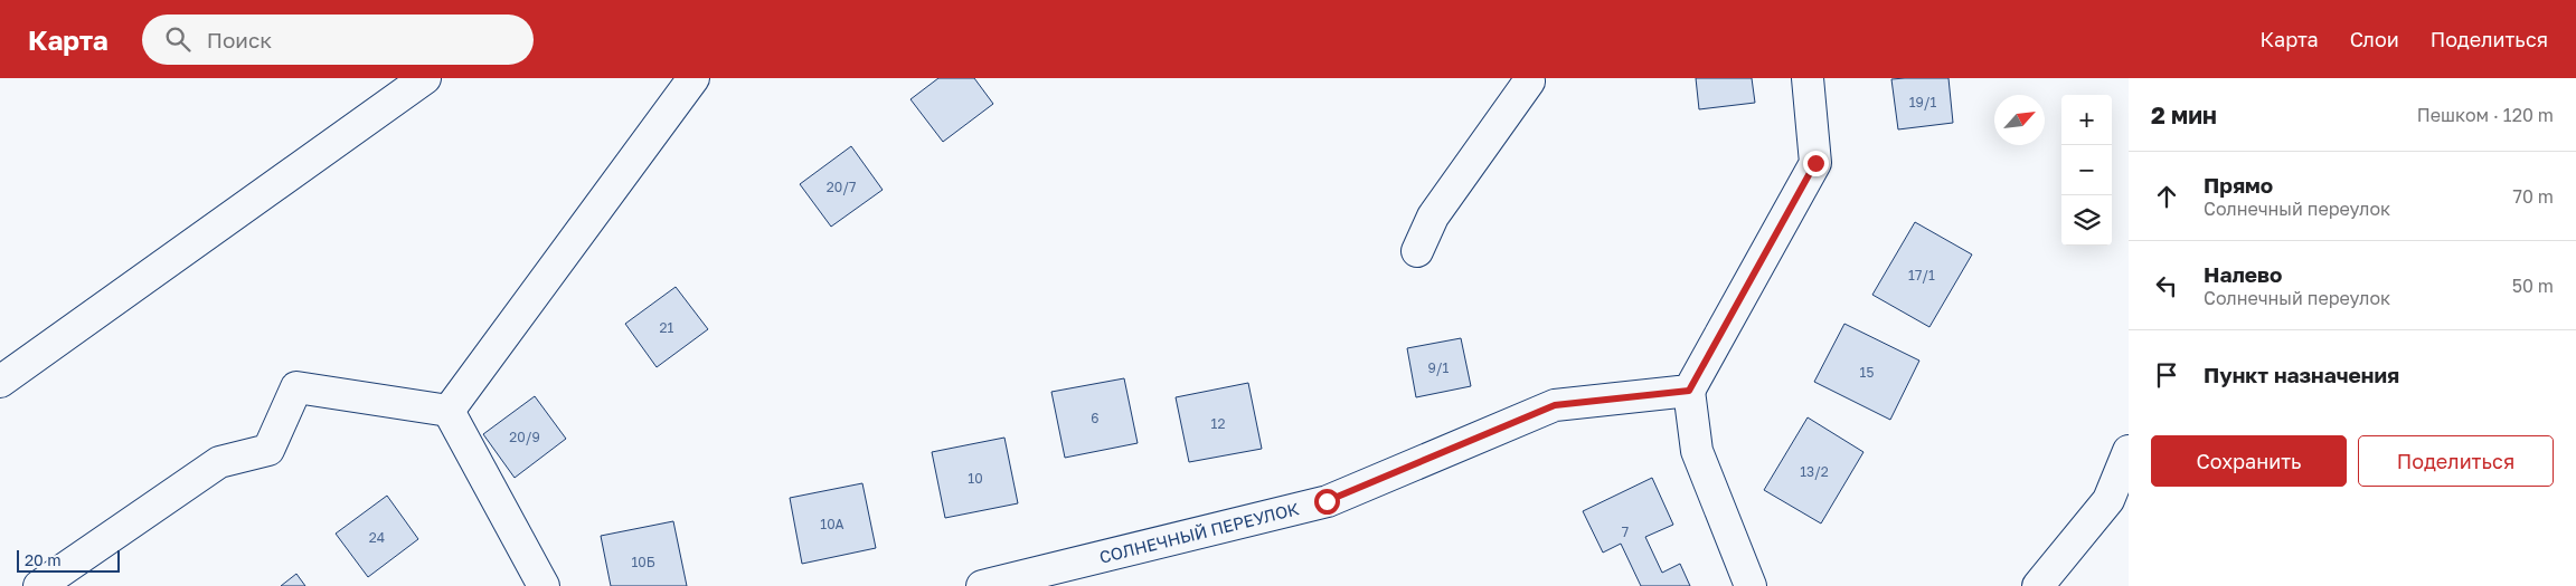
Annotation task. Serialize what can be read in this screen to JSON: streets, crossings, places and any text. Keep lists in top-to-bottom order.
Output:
{
  "streets": {
    "main road": ["СОЛНЕЧНЫЙ ПЕРЕУЛОК"]
  },
  "house_numbers": [
    "19/1",
    "20/7",
    "17/1",
    "21",
    "9/1",
    "15",
    "6",
    "12",
    "20/9",
    "13/2",
    "10",
    "10А",
    "7",
    "24",
    "10Б"
  ],
  "scale_bar": "20 m",
  "north": "top right",
  "page": {
    "header": "Карта",
    "search": "Поиск",
    "nav": ["Карта", "Слои", "Поделиться"],
    "heading": ["2 мин", "Пешком · 120 m"],
    "map_buttons": ["+", "−"],
    "list": [
      ["Прямо", "Солнечный переулок", "70 m"],
      ["Налево", "Солнечный переулок", "50 m"],
      "Пункт назначения"
    ],
    "buttons": ["Сохранить", "Поделиться"],
    "scale": "20 m"
  }
}
